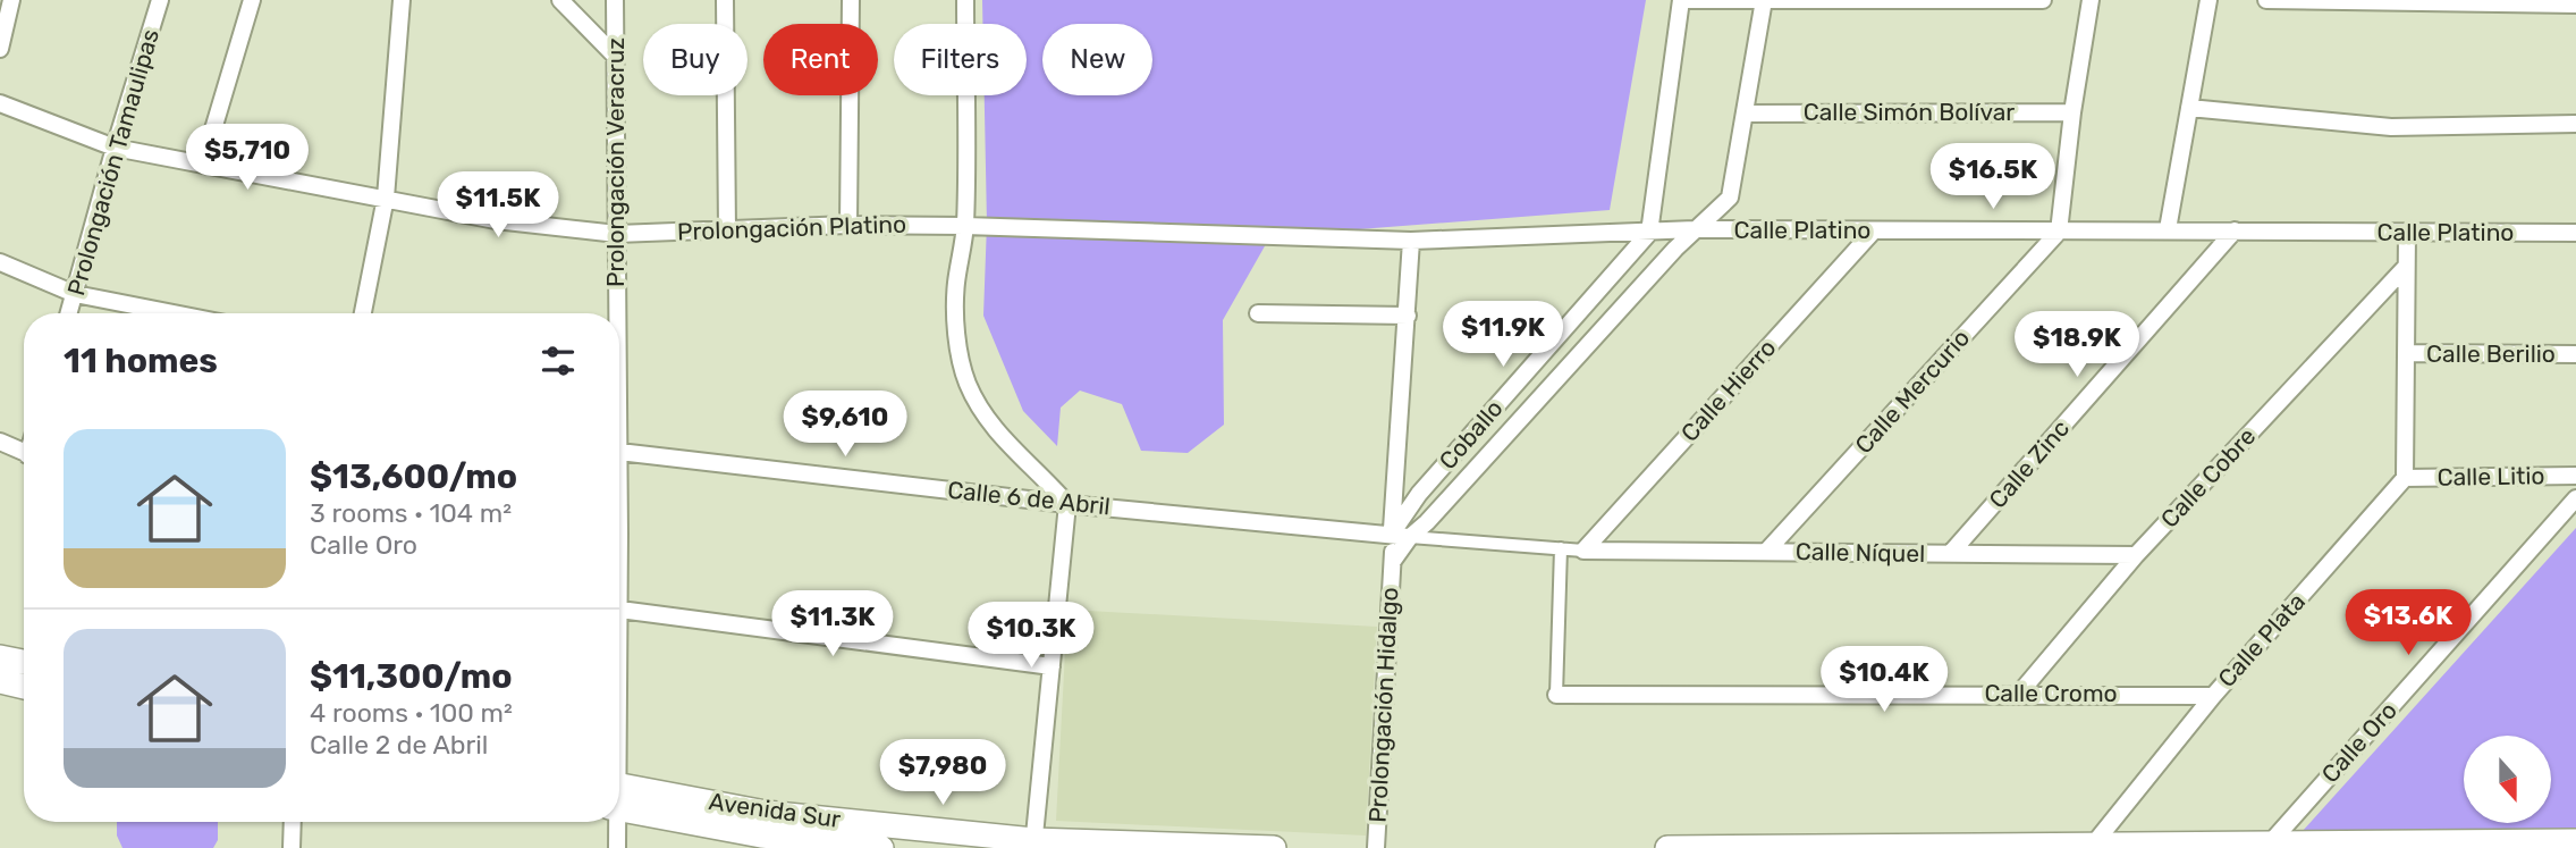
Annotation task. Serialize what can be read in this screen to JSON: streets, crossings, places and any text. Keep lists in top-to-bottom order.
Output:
{
  "streets": {
    "main road": ["Avenida Sur"],
    "street": [
      "Calle Simón Bolívar",
      "Prolongación Tamaulipas",
      "Prolongación Veracruz",
      "Prolongación Platino",
      "Calle Platino",
      "Calle Berilio",
      "Calle Hierro",
      "Calle Mercurio",
      "Coballo",
      "Calle Zinc",
      "Calle Litio",
      "Calle Cobre",
      "Calle 6 de Abril",
      "Calle Níquel",
      "Calle Plata",
      "Calle Cromo",
      "Prolongación Hidalgo",
      "Calle Oro"
    ]
  },
  "crossings": [
    ["Calle Simón Bolívar", "Coballo"],
    ["Prolongación Tamaulipas", "Prolongación Platino"],
    ["Prolongación Veracruz", "Prolongación Platino"],
    ["Prolongación Platino", "Calle Platino"],
    ["Prolongación Platino", "Prolongación Hidalgo"],
    ["Calle Platino", "Calle Hierro"],
    ["Calle Platino", "Calle Mercurio"],
    ["Calle Platino", "Coballo"],
    ["Calle Platino", "Calle Zinc"],
    ["Calle Platino", "Prolongación Hidalgo"],
    ["Calle Hierro", "Calle Níquel"],
    ["Calle Mercurio", "Calle Níquel"],
    ["Coballo", "Calle 6 de Abril"],
    ["Coballo", "Prolongación Hidalgo"],
    ["Calle Zinc", "Calle Níquel"],
    ["Calle Litio", "Calle Plata"],
    ["Calle Cobre", "Calle Níquel"],
    ["Calle Cobre", "Calle Cromo"],
    ["Calle 6 de Abril", "Prolongación Hidalgo"],
    ["Calle Plata", "Calle Cromo"]
  ],
  "north": "bottom",
  "page": {
    "chip": [
      "Buy",
      "Rent",
      "Filters",
      "New"
    ],
    "price": [
      "$5,710",
      "$16.5K",
      "$11.5K",
      "$11.9K",
      "$18.9K",
      "$9,610",
      "$13.6K",
      "$11.3K",
      "$10.3K",
      "$10.4K",
      "$7,980"
    ],
    "heading": "11 homes",
    "list": [
      {
        "name": "$13,600/mo",
        "note": "3 rooms · 104 m² · Calle Oro"
      },
      {
        "name": "$11,300/mo",
        "note": "4 rooms · 100 m² · Calle 2 de Abril"
      }
    ]
  }
}
